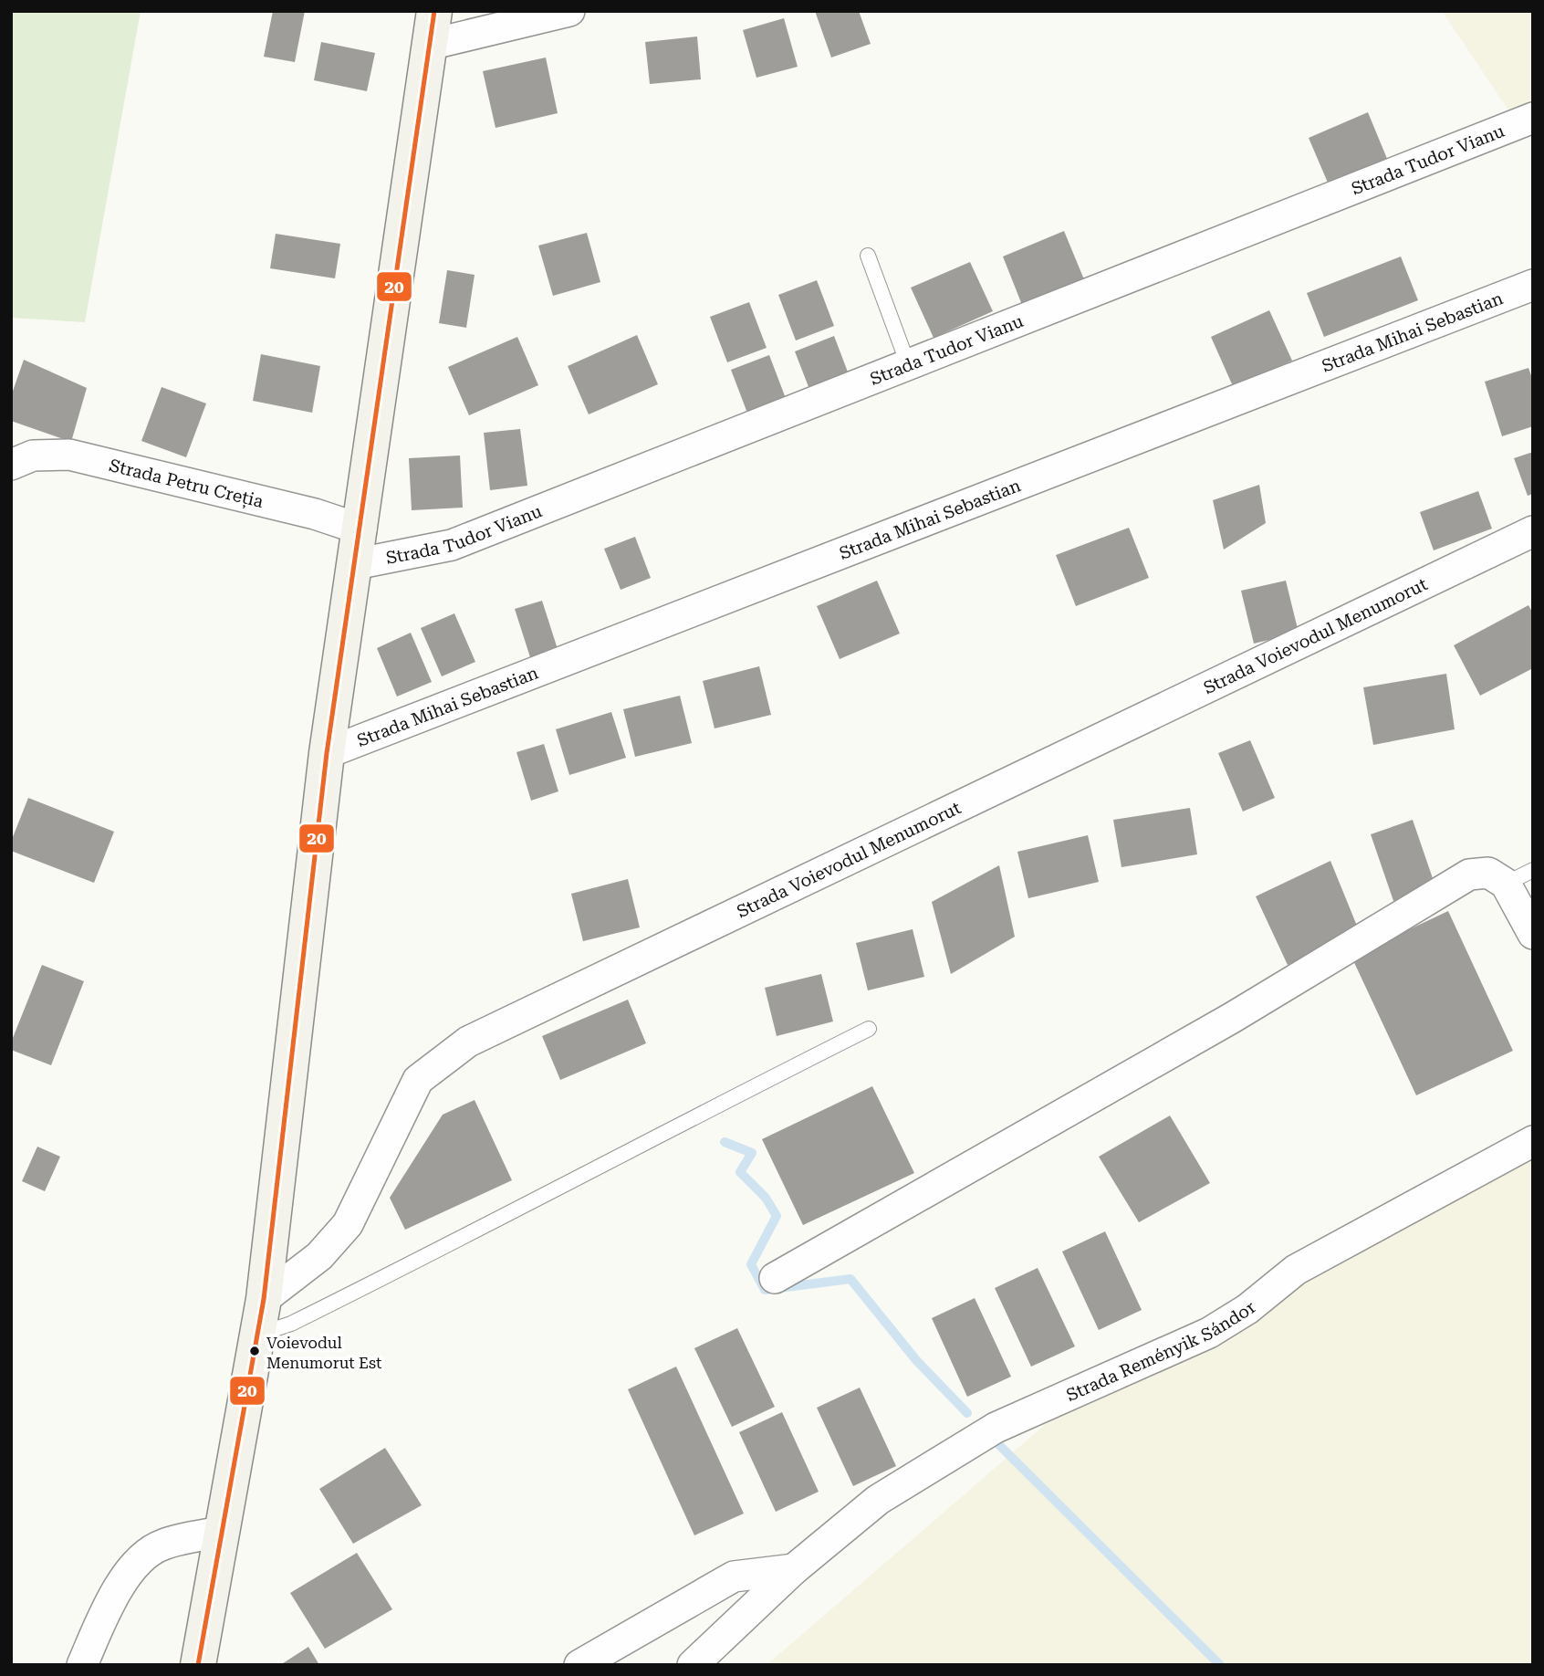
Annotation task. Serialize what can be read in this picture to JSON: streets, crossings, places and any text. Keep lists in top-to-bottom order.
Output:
{
  "streets": {
    "street": [
      "Strada Tudor Vianu",
      "Strada Mihai Sebastian",
      "Strada Petru Creția",
      "Strada Voievodul Menumorut",
      "Strada Reményik Sándor"
    ]
  },
  "places": ["Voievodul Menumorut Est"],
  "lines": ["transit line 20"]
}
